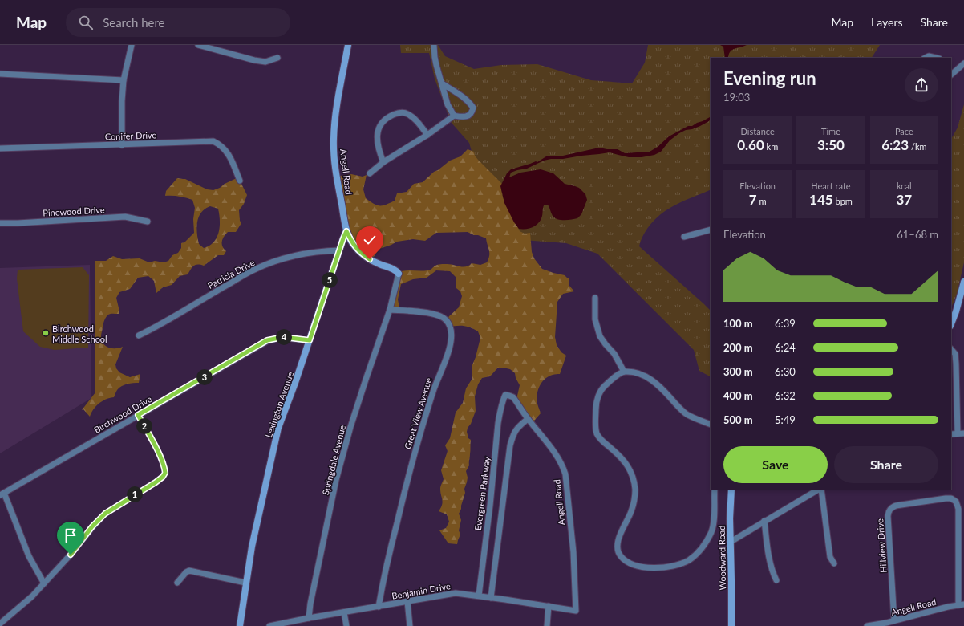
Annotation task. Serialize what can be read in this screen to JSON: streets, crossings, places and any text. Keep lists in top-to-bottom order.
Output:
{
  "streets": {
    "street": [
      "Conifer Drive",
      "Angell Road",
      "Pinewood Drive",
      "Patricia Drive",
      "Lexington Avenue",
      "Great View Avenue",
      "Birchwood Drive",
      "Springdale Avenue",
      "Evergreen Parkway",
      "Hillview Drive",
      "Woodward Road",
      "Benjamin Drive"
    ]
  },
  "crossings": [
    ["Angell Road", "Lexington Avenue"],
    ["Angell Road", "Evergreen Parkway"],
    ["Angell Road", "Hillview Drive"],
    ["Angell Road", "Benjamin Drive"],
    ["Patricia Drive", "Lexington Avenue"],
    ["Lexington Avenue", "Birchwood Drive"],
    ["Great View Avenue", "Springdale Avenue"],
    ["Great View Avenue", "Benjamin Drive"],
    ["Springdale Avenue", "Benjamin Drive"],
    ["Evergreen Parkway", "Benjamin Drive"]
  ],
  "places": ["Birchwood Middle School"],
  "page": {
    "header": "Map",
    "search": "Search here",
    "nav": ["Map", "Layers", "Share"],
    "heading": ["Evening run", "19:03"],
    "stats": [
      ["Distance", "0.60 km"],
      ["Time", "3:50"],
      ["Pace", "6:23 /km"],
      ["Elevation", "7 m"],
      ["Heart rate", "145 bpm"],
      ["kcal", "37"]
    ],
    "chart": ["Elevation", "61–68 m"],
    "pins": [
      "5",
      "4",
      "3",
      "2",
      "1"
    ],
    "list": [
      {
        "name": "100 m",
        "note": "6:39"
      },
      {
        "name": "200 m",
        "note": "6:24"
      },
      {
        "name": "300 m",
        "note": "6:30"
      },
      {
        "name": "400 m",
        "note": "6:32"
      },
      {
        "name": "500 m",
        "note": "5:49"
      }
    ],
    "buttons": ["Save", "Share"]
  }
}
